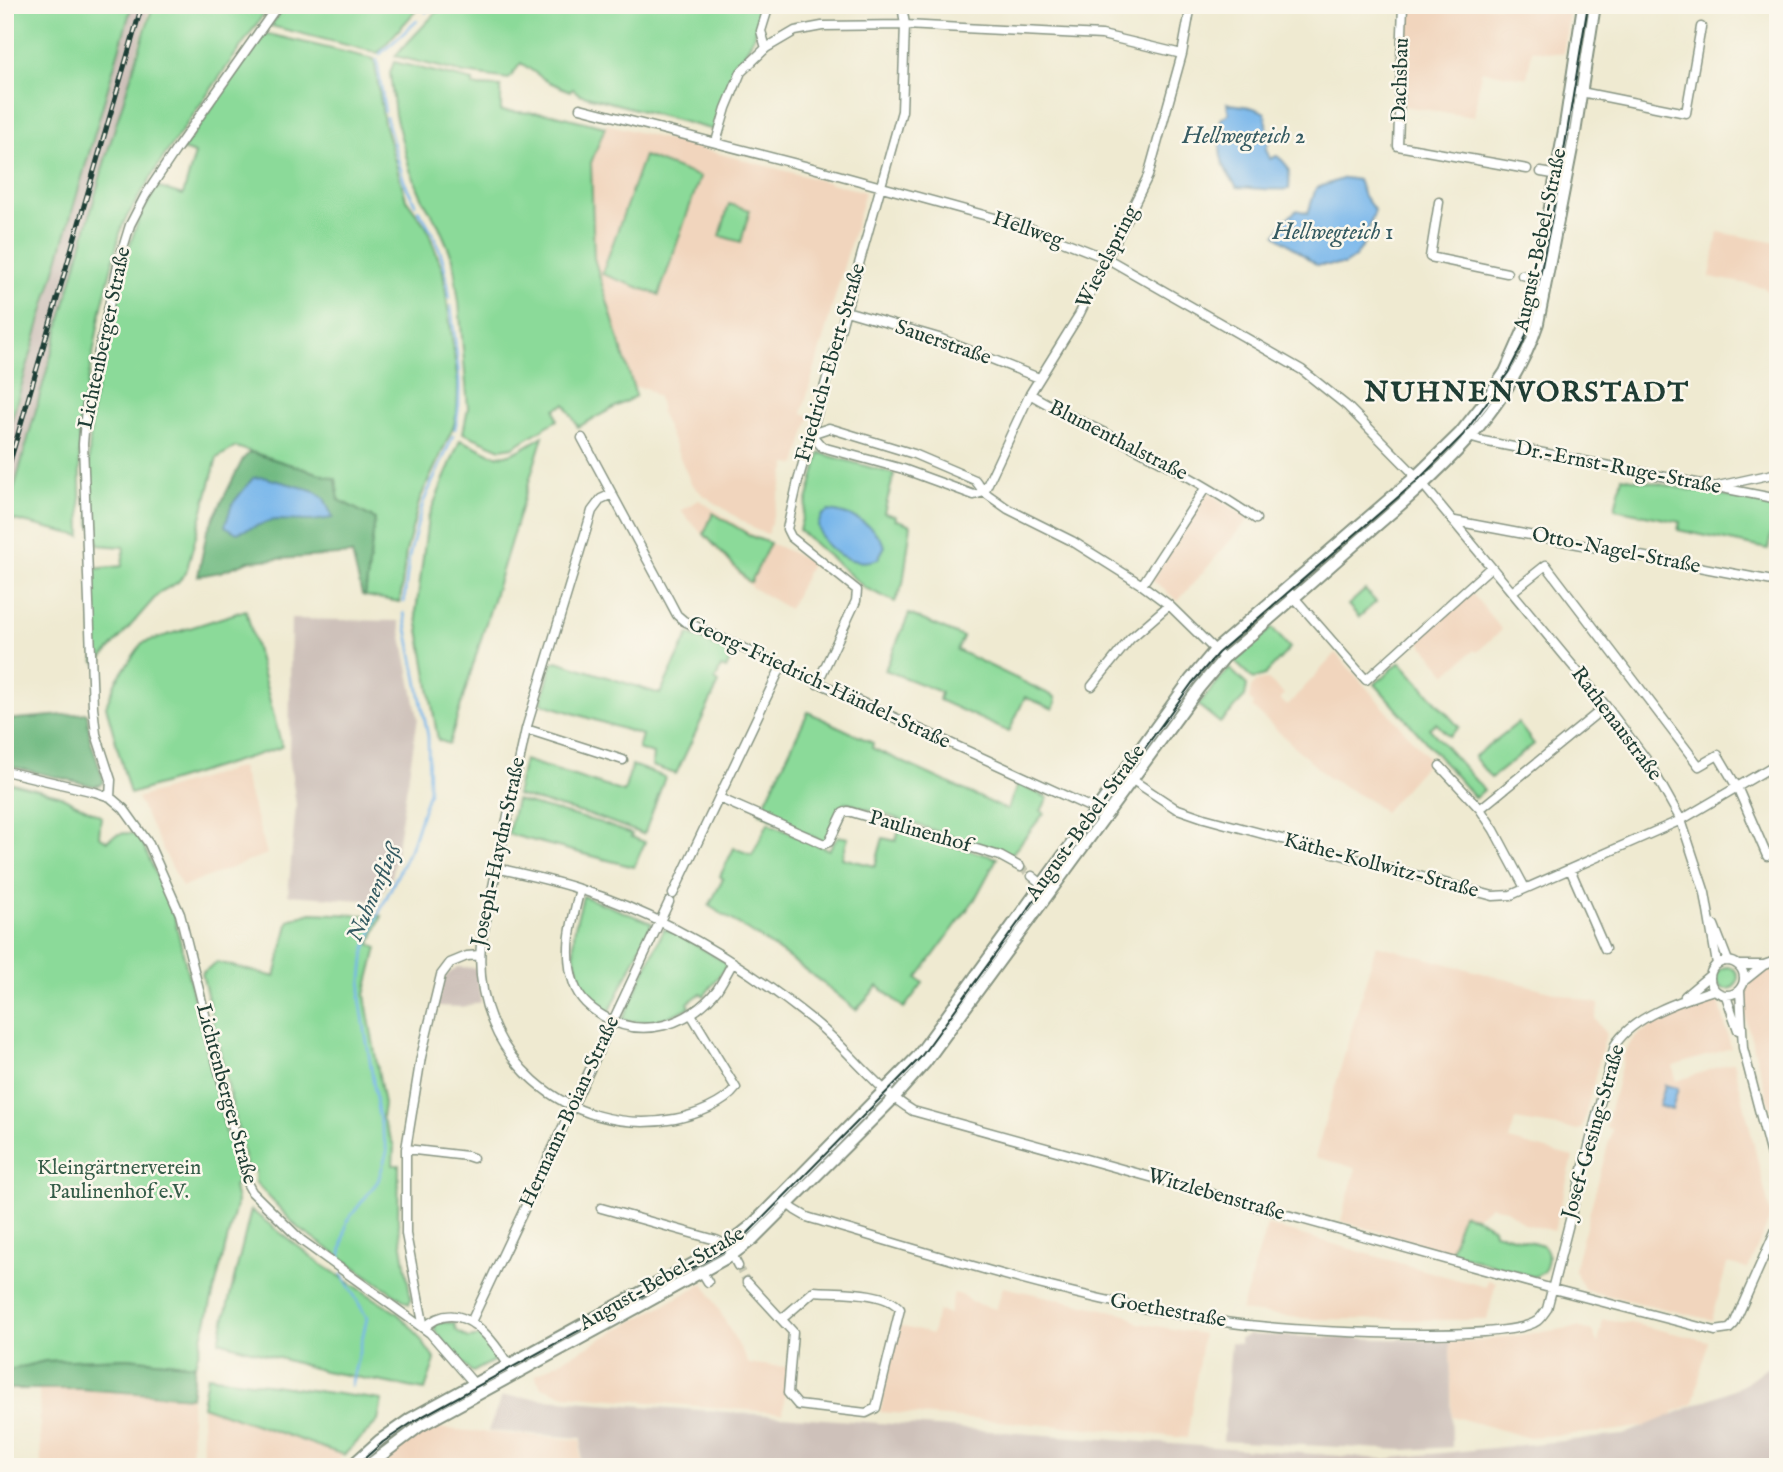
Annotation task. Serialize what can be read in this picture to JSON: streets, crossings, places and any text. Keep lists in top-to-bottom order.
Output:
{
  "streets": {
    "street": [
      "Dachsbau",
      "Hellweg",
      "August-Bebel-Straße",
      "Wieselspring",
      "Lichtenberger Straße",
      "Sauerstraße",
      "Friedrich-Ebert-Straße",
      "Blumenthalstraße",
      "Dr.-Ernst-Ruge-Straße",
      "Otto-Nagel-Straße",
      "Georg-Friedrich-Händel-Straße",
      "Rathenaustraße",
      "Paulinenhof",
      "Joseph-Haydn-Straße",
      "Käthe-Kollwitz-Straße",
      "Hermann-Boian-Straße",
      "Josef-Gesing-Straße",
      "Witzlebenstraße",
      "Goethestraße"
    ]
  },
  "crossings": [
    ["Hellweg", "August-Bebel-Straße"],
    ["Hellweg", "Wieselspring"],
    ["Hellweg", "Friedrich-Ebert-Straße"],
    ["Hellweg", "Rathenaustraße"],
    ["August-Bebel-Straße", "Lichtenberger Straße"],
    ["August-Bebel-Straße", "Dr.-Ernst-Ruge-Straße"],
    ["August-Bebel-Straße", "Georg-Friedrich-Händel-Straße"],
    ["August-Bebel-Straße", "Rathenaustraße"],
    ["August-Bebel-Straße", "Käthe-Kollwitz-Straße"],
    ["August-Bebel-Straße", "Witzlebenstraße"],
    ["August-Bebel-Straße", "Goethestraße"],
    ["Wieselspring", "Sauerstraße"],
    ["Wieselspring", "Blumenthalstraße"],
    ["Lichtenberger Straße", "Joseph-Haydn-Straße"],
    ["Sauerstraße", "Friedrich-Ebert-Straße"],
    ["Friedrich-Ebert-Straße", "Georg-Friedrich-Händel-Straße"],
    ["Otto-Nagel-Straße", "Rathenaustraße"],
    ["Georg-Friedrich-Händel-Straße", "Joseph-Haydn-Straße"],
    ["Georg-Friedrich-Händel-Straße", "Hermann-Boian-Straße"],
    ["Rathenaustraße", "Käthe-Kollwitz-Straße"],
    ["Rathenaustraße", "Josef-Gesing-Straße"],
    ["Paulinenhof", "Hermann-Boian-Straße"],
    ["Joseph-Haydn-Straße", "Witzlebenstraße"],
    ["Hermann-Boian-Straße", "Witzlebenstraße"],
    ["Josef-Gesing-Straße", "Witzlebenstraße"],
    ["Josef-Gesing-Straße", "Goethestraße"],
    ["Witzlebenstraße", "Goethestraße"]
  ],
  "districts": ["NUHNENVORSTADT"],
  "water": ["Hellwegteich 2", "Hellwegteich 1", "Nuhnenfließ"],
  "parks": ["Kleingärtnerverein Paulinenhof e.V."]
}
